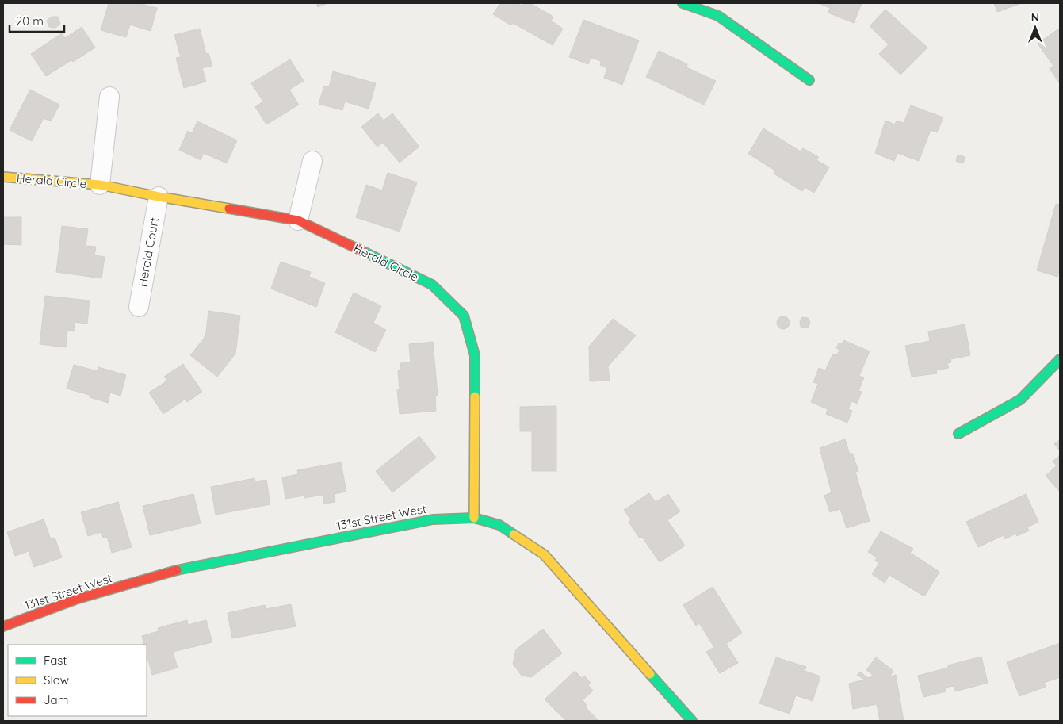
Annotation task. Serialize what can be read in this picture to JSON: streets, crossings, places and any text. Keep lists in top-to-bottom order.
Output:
{
  "streets": {
    "street": ["Herald Circle", "Herald Court", "131st Street West"]
  },
  "crossings": [
    ["Herald Circle", "Herald Court"],
    ["Herald Circle", "131st Street West"]
  ],
  "legend": ["Fast", "Slow", "Jam"],
  "scale_bar": "20 m",
  "north": "top"
}
